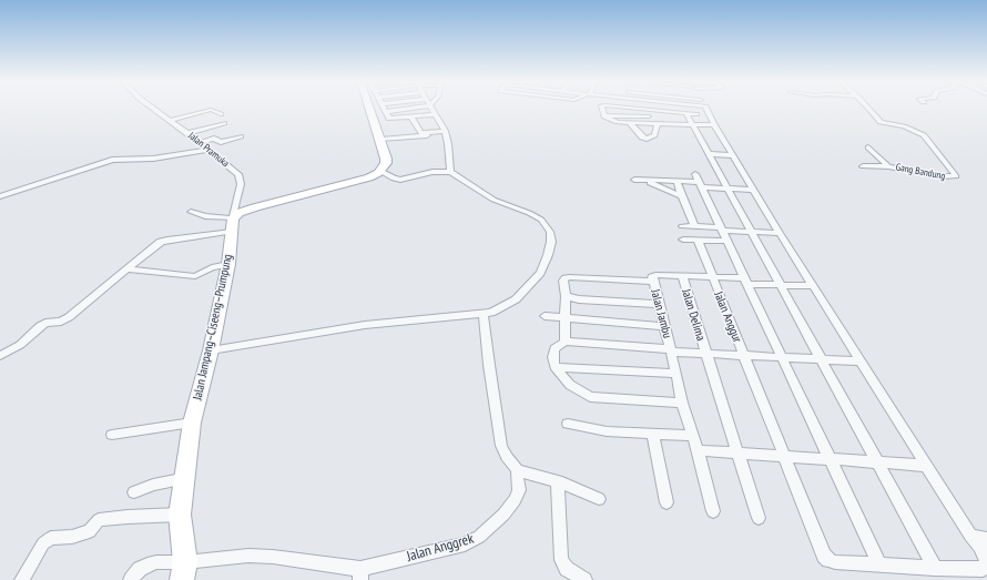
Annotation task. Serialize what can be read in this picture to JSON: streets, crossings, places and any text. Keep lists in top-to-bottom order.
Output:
{
  "streets": {
    "main road": ["Jalan Jampang–Ciseeng–Prumpung"],
    "street": [
      "Jalan Pramuka",
      "Gang Bandung",
      "Jalan Jambu",
      "Jalan Delima",
      "Jalan Anggur",
      "Jalan Anggrek"
    ]
  },
  "crossings": [
    ["Jalan Pramuka", "Jalan Jampang–Ciseeng–Prumpung"],
    ["Jalan Jampang–Ciseeng–Prumpung", "Jalan Anggrek"]
  ]
}
